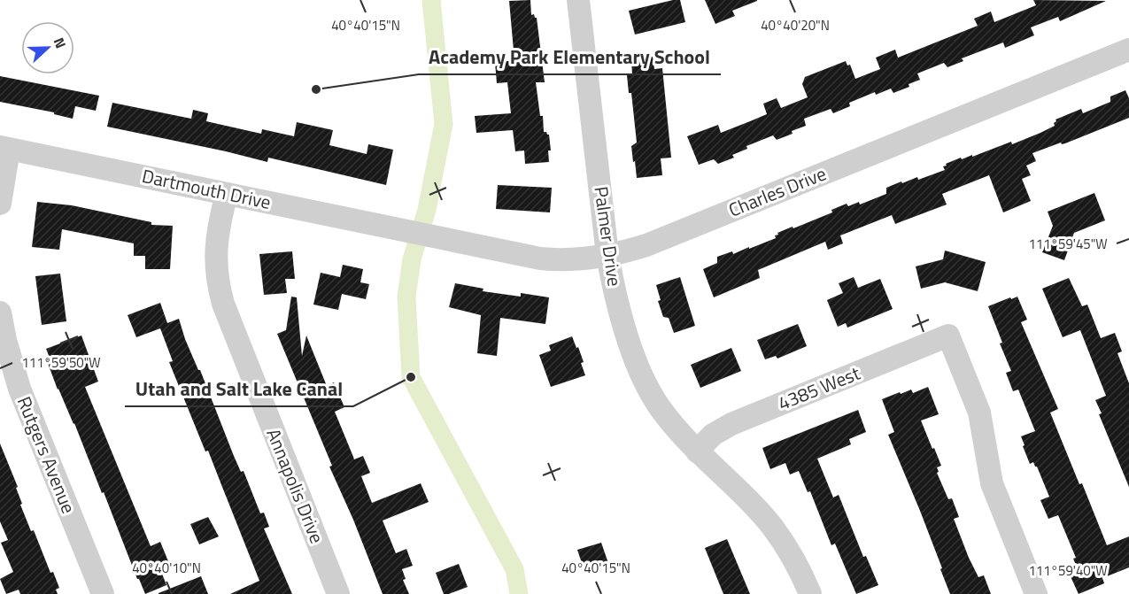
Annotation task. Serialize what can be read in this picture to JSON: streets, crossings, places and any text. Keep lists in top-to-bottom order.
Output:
{
  "streets": {
    "street": [
      "Dartmouth Drive",
      "Charles Drive",
      "Palmer Drive",
      "4385 West",
      "Rutgers Avenue",
      "Annapolis Drive"
    ]
  },
  "crossings": [
    ["Dartmouth Drive", "Charles Drive"],
    ["Dartmouth Drive", "Annapolis Drive"],
    ["Charles Drive", "Palmer Drive"],
    ["Palmer Drive", "4385 West"]
  ],
  "places": ["Academy Park Elementary School", "Utah and Salt Lake Canal"],
  "north": "right",
  "coordinates": [
    "40°40'15\"N",
    "40°40'20\"N",
    "111°59'45\"W",
    "111°59'50\"W",
    "40°40'10\"N",
    "111°59'40\"W"
  ]
}
